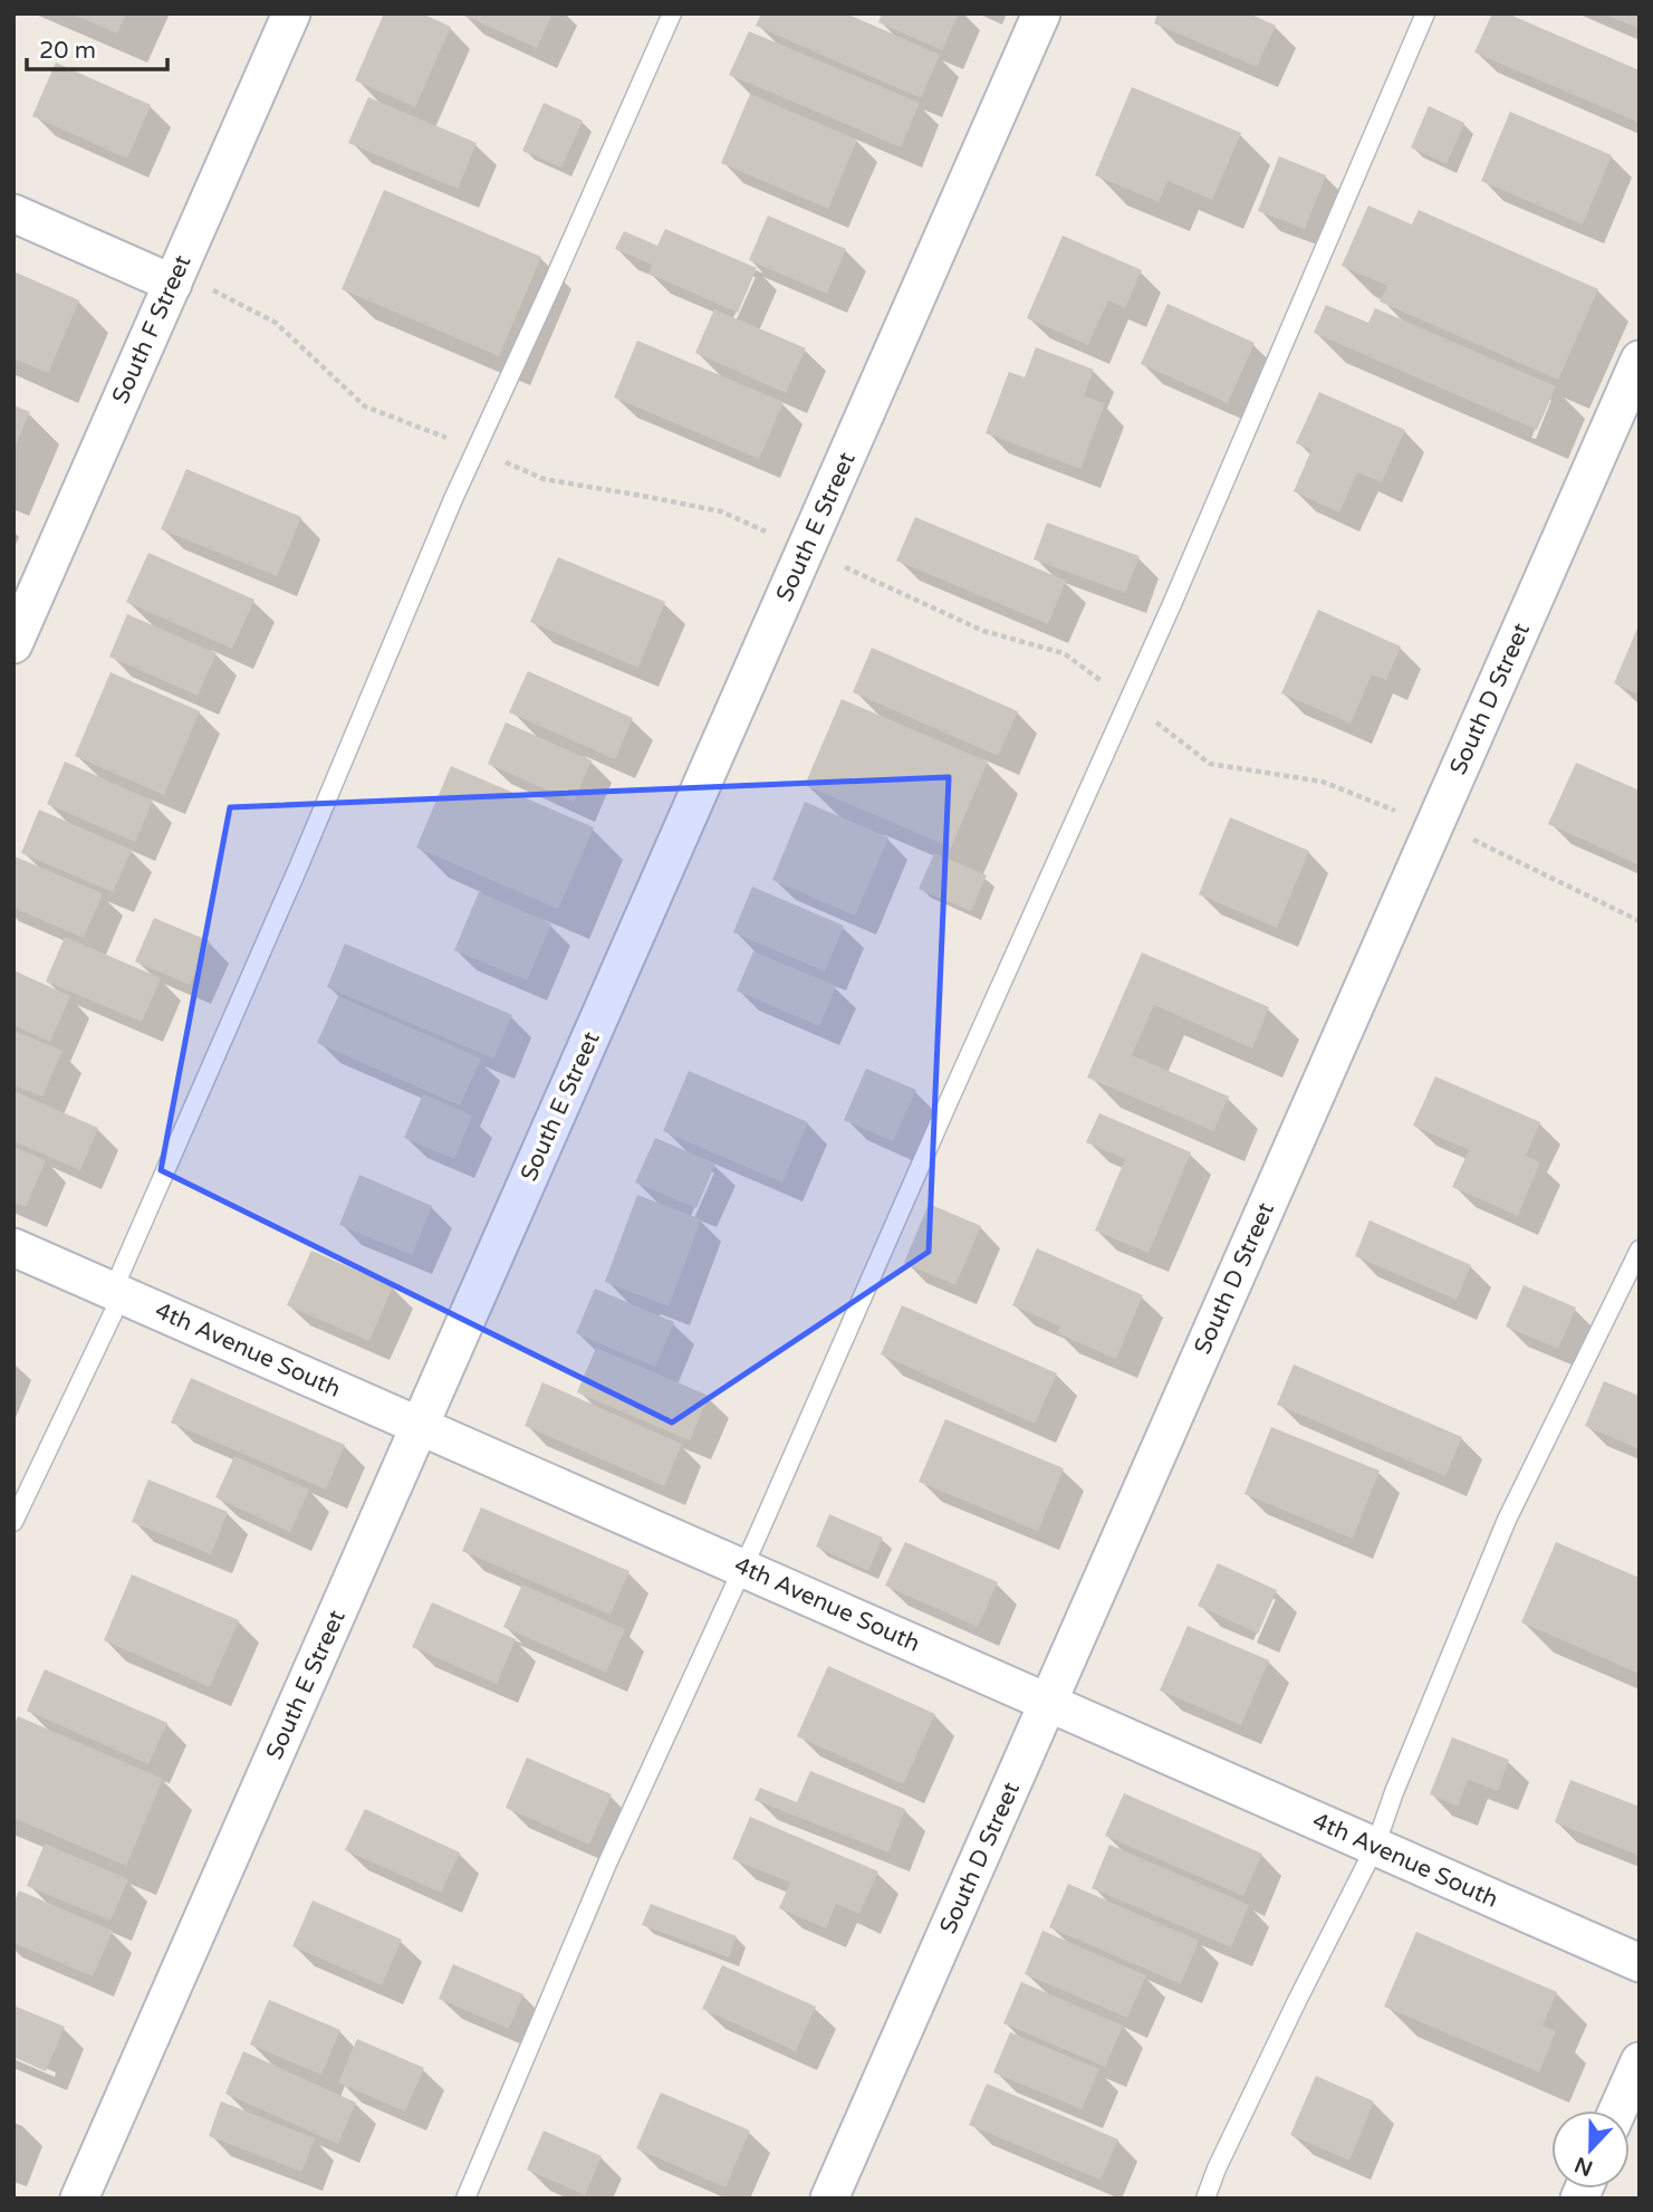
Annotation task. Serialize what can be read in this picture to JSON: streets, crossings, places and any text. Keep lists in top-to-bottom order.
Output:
{
  "streets": {
    "street": [
      "South F Street",
      "South E Street",
      "South D Street",
      "4th Avenue South"
    ]
  },
  "crossings": [
    ["South E Street", "4th Avenue South"],
    ["South D Street", "4th Avenue South"]
  ],
  "scale_bar": "20 m",
  "north": "bottom"
}
